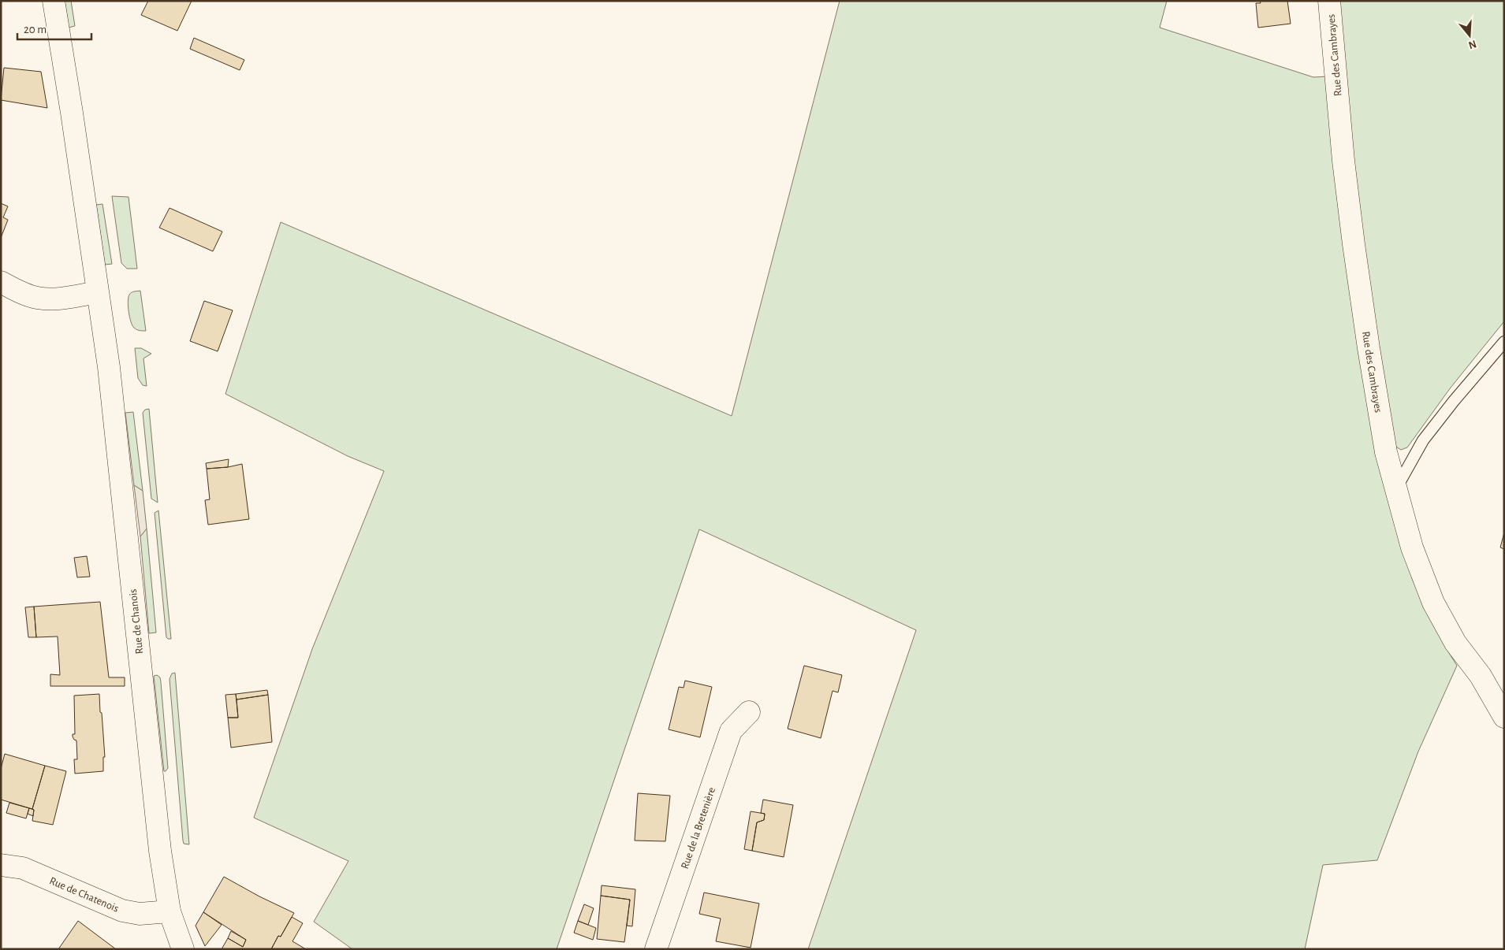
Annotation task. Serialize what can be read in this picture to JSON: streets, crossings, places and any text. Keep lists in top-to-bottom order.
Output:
{
  "streets": {
    "street": [
      "Rue des Cambrayes",
      "Rue de Chanois",
      "Rue de la Bretenière",
      "Rue de Chatenois"
    ]
  },
  "crossings": [
    ["Rue de Chanois", "Rue de Chatenois"]
  ],
  "scale_bar": "20 m",
  "north": "bottom"
}
